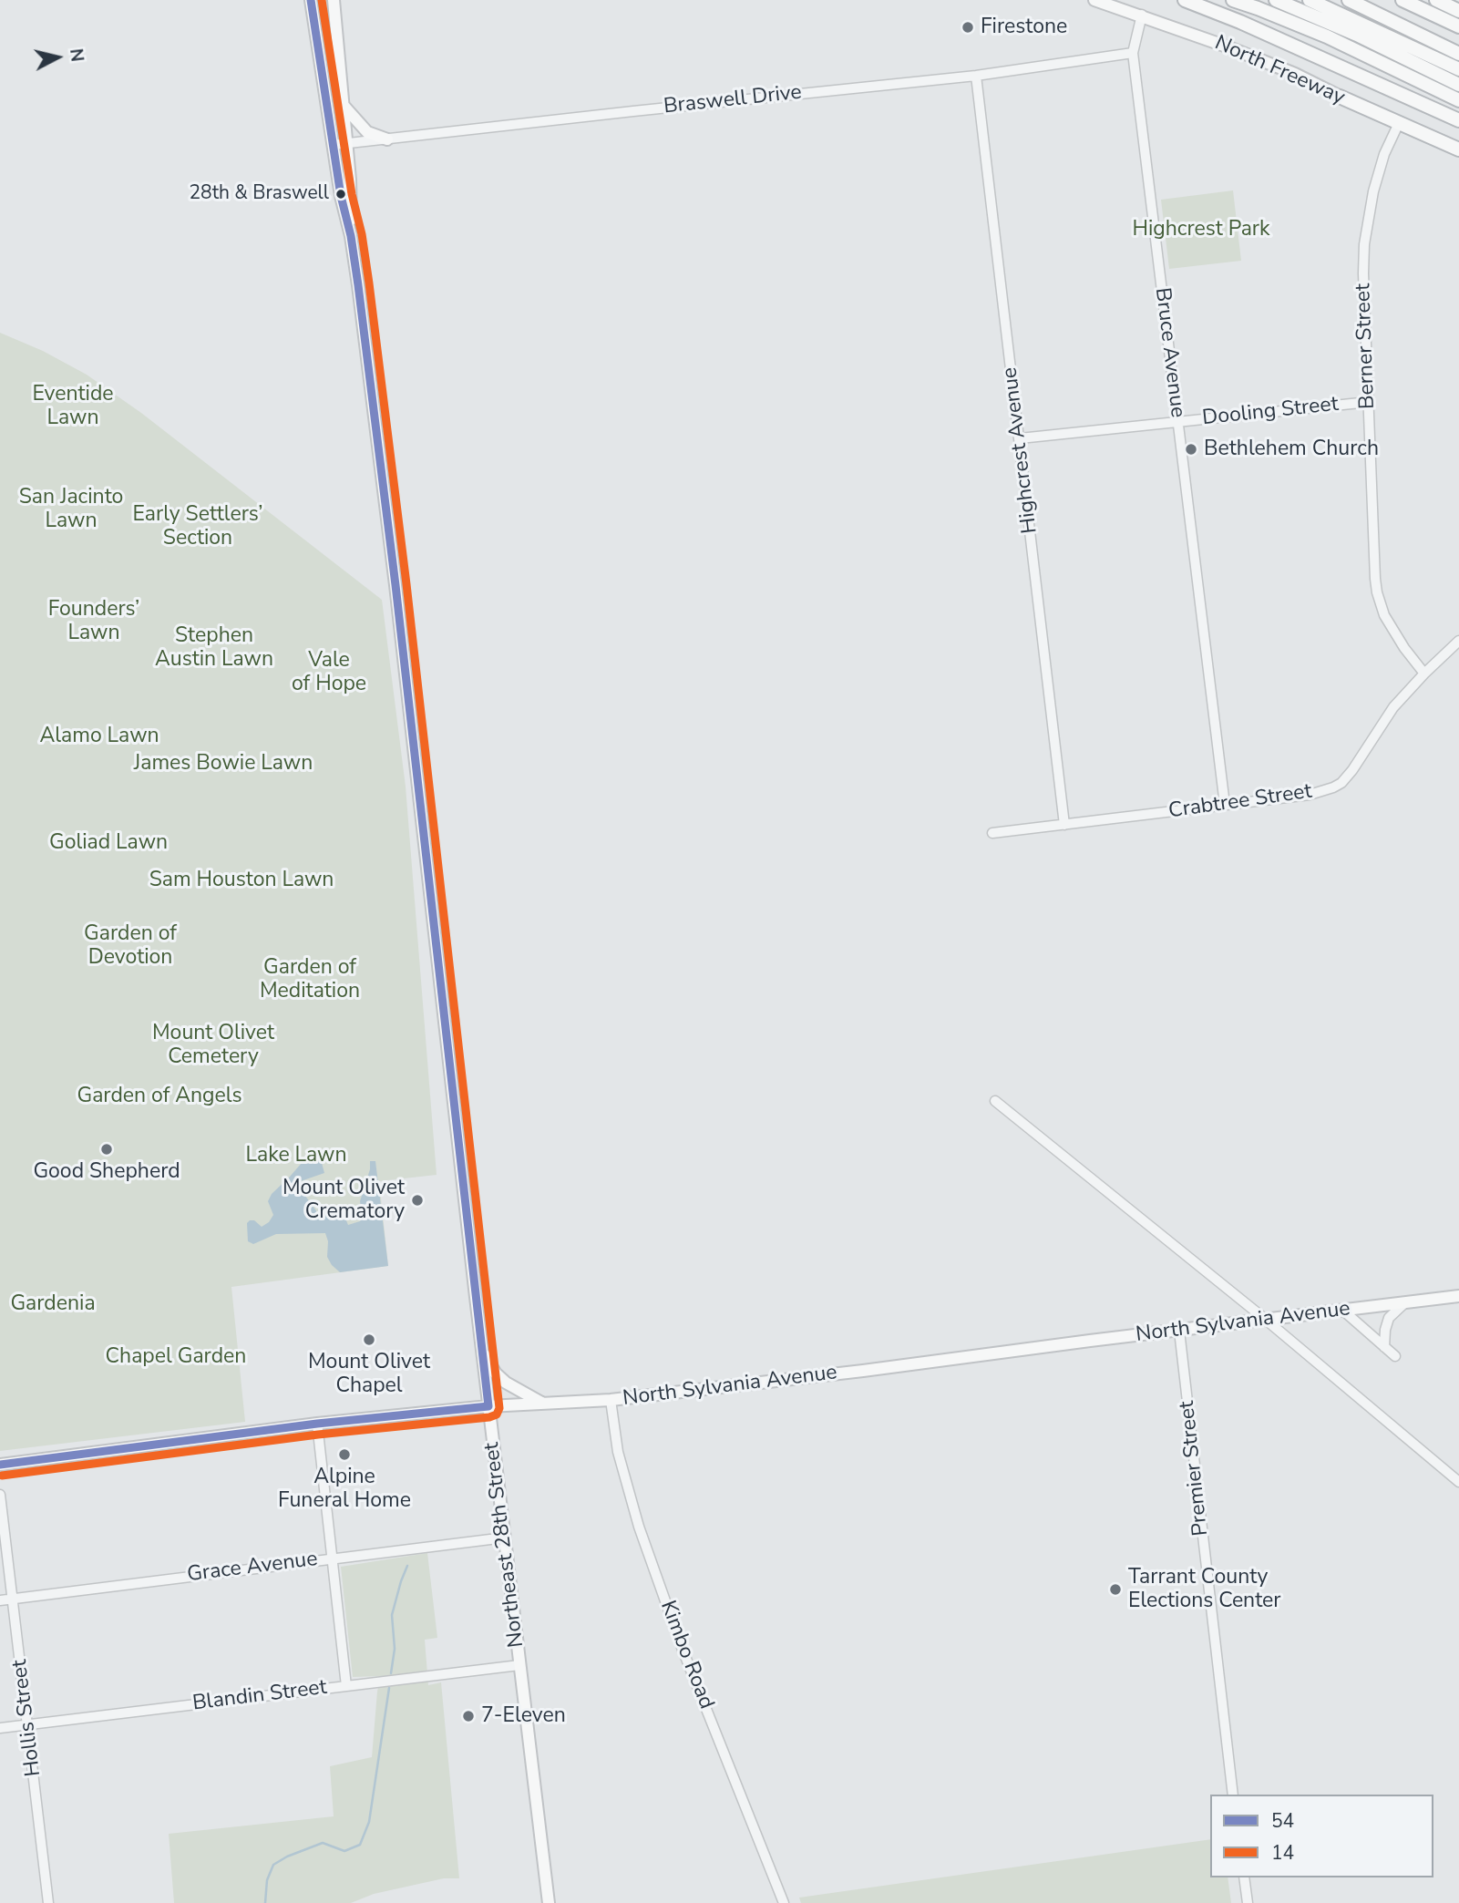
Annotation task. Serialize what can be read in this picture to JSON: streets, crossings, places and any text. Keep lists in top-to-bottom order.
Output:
{
  "streets": {
    "highway": ["North Freeway"],
    "main road": ["North Sylvania Avenue", "Northeast 28th Street"],
    "street": [
      "Braswell Drive",
      "Berner Street",
      "Bruce Avenue",
      "Dooling Street",
      "Highcrest Avenue",
      "Crabtree Street",
      "Premier Street",
      "Grace Avenue",
      "Kimbo Road",
      "Blandin Street",
      "Hollis Street"
    ]
  },
  "crossings": [
    ["North Freeway", "Berner Street"],
    ["Braswell Drive", "Bruce Avenue"],
    ["Braswell Drive", "Highcrest Avenue"],
    ["Braswell Drive", "Northeast 28th Street"],
    ["Berner Street", "Dooling Street"],
    ["Berner Street", "Crabtree Street"],
    ["Bruce Avenue", "Dooling Street"],
    ["Bruce Avenue", "Crabtree Street"],
    ["Dooling Street", "Highcrest Avenue"],
    ["Highcrest Avenue", "Crabtree Street"],
    ["North Sylvania Avenue", "Premier Street"],
    ["North Sylvania Avenue", "Northeast 28th Street"],
    ["North Sylvania Avenue", "Kimbo Road"],
    ["Northeast 28th Street", "Grace Avenue"],
    ["Northeast 28th Street", "Blandin Street"],
    ["Grace Avenue", "Hollis Street"],
    ["Blandin Street", "Hollis Street"]
  ],
  "parks": [
    "Highcrest Park",
    "Eventide Lawn",
    "San Jacinto Lawn",
    "Early Settlers’ Section",
    "Founders’ Lawn",
    "Stephen Austin Lawn",
    "Vale of Hope",
    "Alamo Lawn",
    "James Bowie Lawn",
    "Goliad Lawn",
    "Sam Houston Lawn",
    "Garden of Devotion",
    "Garden of Meditation",
    "Mount Olivet Cemetery",
    "Garden of Angels",
    "Lake Lawn",
    "Gardenia",
    "Chapel Garden"
  ],
  "places": [
    "Firestone",
    "28th & Braswell",
    "Bethlehem Church",
    "Good Shepherd",
    "Mount Olivet Crematory",
    "Mount Olivet Chapel",
    "Alpine Funeral Home",
    "Tarrant County Elections Center",
    "7-Eleven"
  ],
  "lines": ["transit line 54", "transit line 14"],
  "legend": ["54", "14"],
  "north": "right"
}
